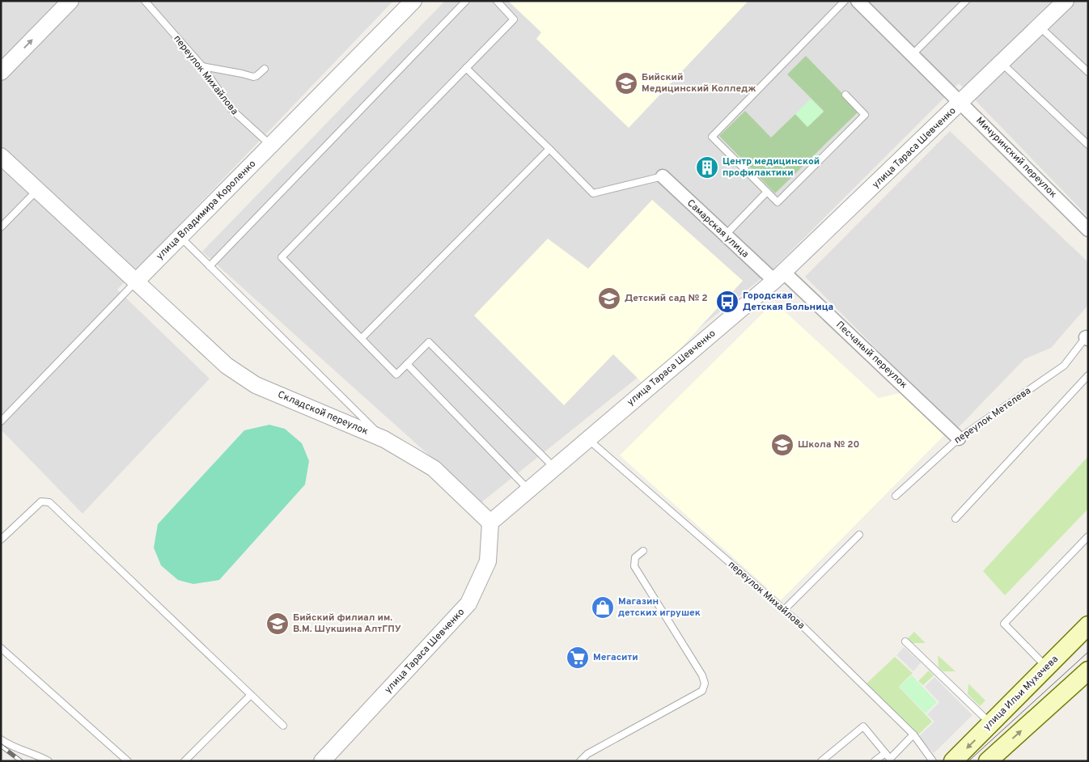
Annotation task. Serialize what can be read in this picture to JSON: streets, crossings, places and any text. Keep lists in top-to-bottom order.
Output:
{
  "streets": {
    "main road": ["улица Ильи Мухачева"],
    "street": [
      "улица Тараса Шевченко",
      "Мичуринский переулок",
      "улица Владимира Короленко",
      "Самарская улица",
      "Песчаный переулок",
      "Складской переулок"
    ],
    "lane": ["переулок Михайлова", "переулок Метелева"]
  },
  "crossings": [
    ["переулок Михайлова", "улица Тараса Шевченко"],
    ["переулок Михайлова", "улица Владимира Короленко"],
    ["улица Тараса Шевченко", "Мичуринский переулок"],
    ["улица Тараса Шевченко", "Самарская улица"],
    ["улица Тараса Шевченко", "Песчаный переулок"],
    ["улица Тараса Шевченко", "Складской переулок"],
    ["улица Владимира Короленко", "Складской переулок"],
    ["Самарская улица", "Песчаный переулок"],
    ["Песчаный переулок", "переулок Метелева"]
  ],
  "places": {
    "school or university": [
      "Бийский Медицинский Колледж",
      "Детский сад № 2",
      "Школа № 20",
      "Бийский филиал им. В.М. Шукшина АлтГПУ"
    ],
    "building": ["Центр медицинской профилактики"],
    "bus stop": ["Городская Детская Больница"],
    "shop": ["Магазин детских игрушек"],
    "supermarket": ["Мегасити"]
  }
}
